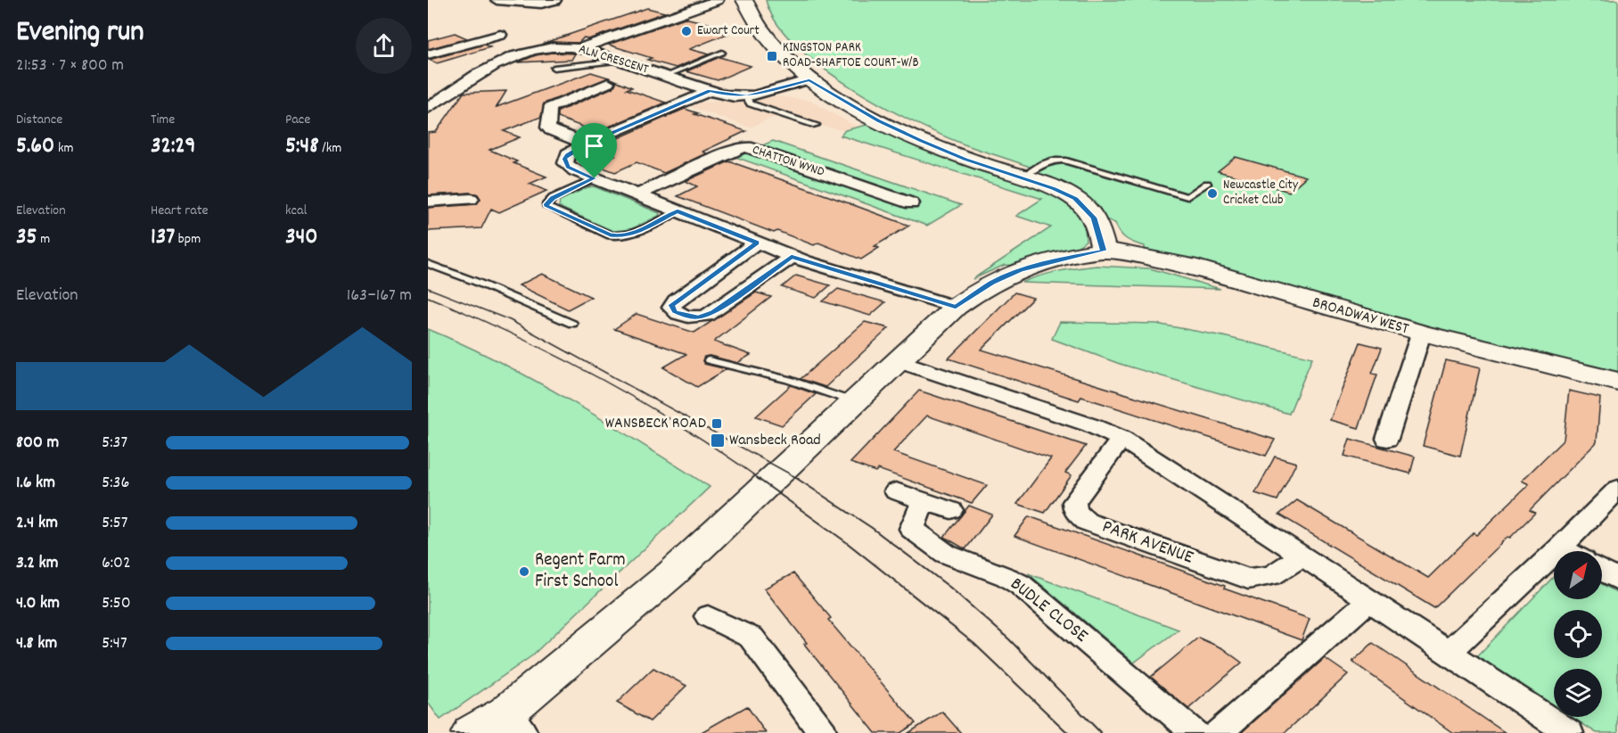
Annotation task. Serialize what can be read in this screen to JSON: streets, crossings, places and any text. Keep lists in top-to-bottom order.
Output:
{
  "streets": {
    "street": [
      "ALN CRESCENT",
      "CHATTON WYND",
      "BROADWAY WEST",
      "PARK AVENUE",
      "BUDLE CLOSE"
    ]
  },
  "places": {
    "other": ["Ewart Court", "Newcastle City Cricket Club", "Regent Farm First School"],
    "transit": ["KINGSTON PARK ROAD-SHAFTOE COURT-W/B", "WANSBECK ROAD", "Wansbeck Road"]
  },
  "north": "top right",
  "page": {
    "heading": ["Evening run", "21:53 · 7 × 800 m"],
    "stats": [
      ["Distance", "5.60 km"],
      ["Time", "32:29"],
      ["Pace", "5:48 /km"],
      ["Elevation", "35 m"],
      ["Heart rate", "137 bpm"],
      ["kcal", "340"]
    ],
    "chart": ["Elevation", "163–167 m"],
    "list": [
      {
        "name": "800 m",
        "note": "5:37"
      },
      {
        "name": "1.6 km",
        "note": "5:36"
      },
      {
        "name": "2.4 km",
        "note": "5:57"
      },
      {
        "name": "3.2 km",
        "note": "6:02"
      },
      {
        "name": "4.0 km",
        "note": "5:50"
      },
      {
        "name": "4.8 km",
        "note": "5:47"
      }
    ]
  }
}
